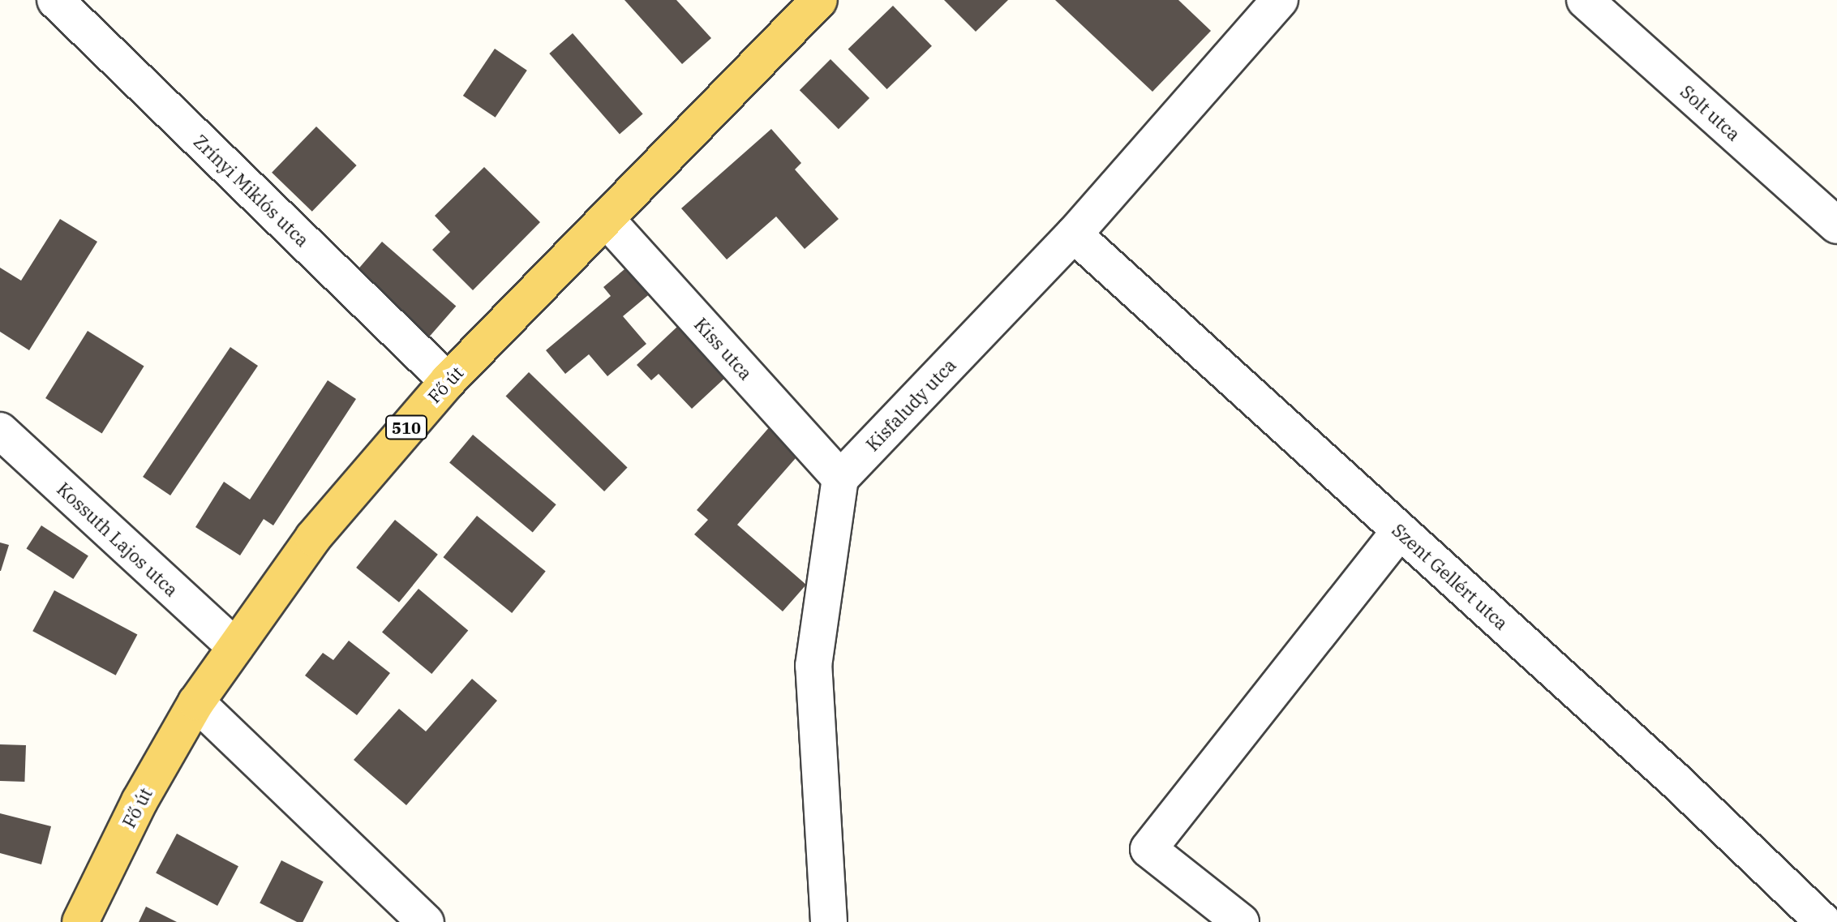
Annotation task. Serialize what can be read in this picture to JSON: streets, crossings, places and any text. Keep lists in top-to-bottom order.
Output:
{
  "streets": {
    "main road": ["Fő út", "510"],
    "street": [
      "Solt utca",
      "Zrínyi Miklós utca",
      "Kiss utca",
      "Kisfaludy utca",
      "Kossuth Lajos utca",
      "Szent Gellért utca"
    ]
  },
  "crossings": [
    ["Zrínyi Miklós utca", "Fő út"],
    ["Kiss utca", "Fő út"],
    ["Kiss utca", "Kisfaludy utca"],
    ["Fő út", "Kossuth Lajos utca"],
    ["Kisfaludy utca", "Szent Gellért utca"]
  ]
}
